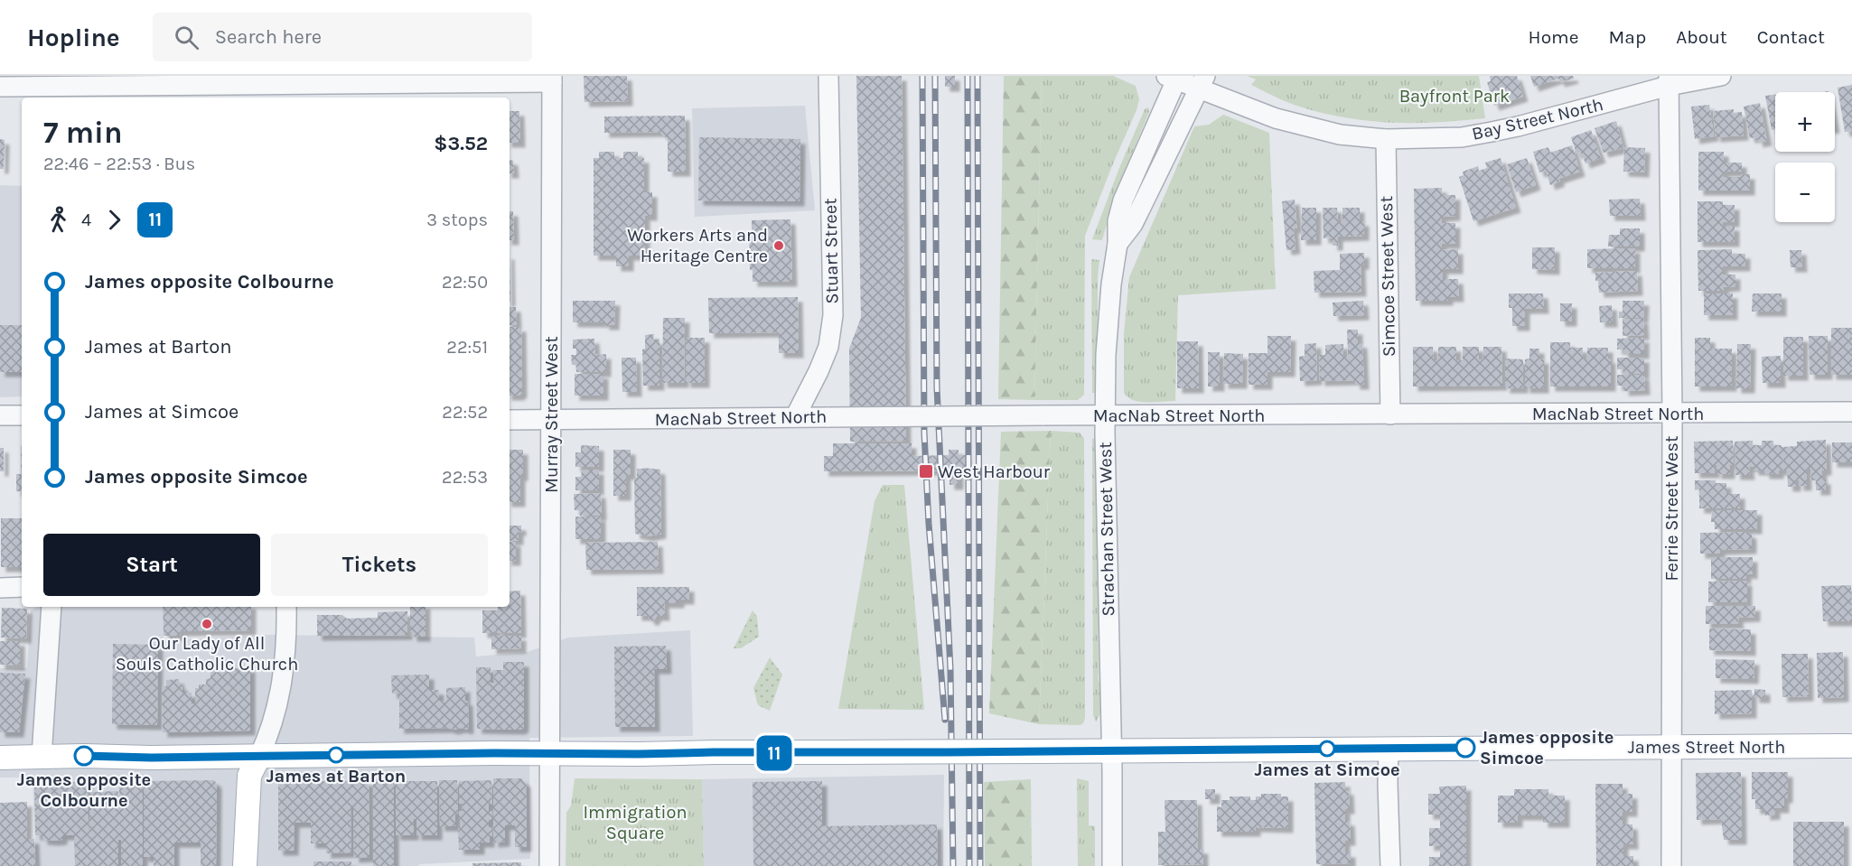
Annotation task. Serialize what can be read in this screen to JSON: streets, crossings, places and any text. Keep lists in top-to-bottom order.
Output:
{
  "streets": {
    "main road": ["James Street North"],
    "street": [
      "Bay Street North",
      "Stuart Street",
      "Simcoe Street West",
      "MacNab Street North",
      "Murray Street West",
      "Ferrie Street West",
      "Strachan Street West"
    ]
  },
  "crossings": [
    ["Bay Street North", "Simcoe Street West"],
    ["Bay Street North", "Ferrie Street West"],
    ["Bay Street North", "Strachan Street West"],
    ["Stuart Street", "MacNab Street North"],
    ["Simcoe Street West", "MacNab Street North"],
    ["MacNab Street North", "Murray Street West"],
    ["MacNab Street North", "Ferrie Street West"],
    ["MacNab Street North", "Strachan Street West"],
    ["Murray Street West", "James Street North"],
    ["Ferrie Street West", "James Street North"],
    ["Strachan Street West", "James Street North"]
  ],
  "parks": ["Bayfront Park", "Immigration Square"],
  "places": {
    "other": [
      "Workers Arts and Heritage Centre",
      "Our Lady of All Souls Catholic Church",
      "James opposite Simcoe",
      "James at Simcoe",
      "James at Barton",
      "James opposite Colbourne"
    ],
    "transit": ["West Harbour"]
  },
  "lines": ["bus line 11"],
  "page": {
    "header": "Hopline",
    "search": "Search here",
    "nav": [
      "Home",
      "Map",
      "About",
      "Contact"
    ],
    "on_map": "11",
    "map_buttons": ["+", "−"],
    "heading": ["7 min", "22:46 – 22:53 · Bus", "$3.52"],
    "legs": ["4", "11", "3 stops"],
    "list": [
      {
        "name": "James opposite Colbourne",
        "value": "22:50"
      },
      {
        "name": "James at Barton",
        "value": "22:51"
      },
      {
        "name": "James at Simcoe",
        "value": "22:52"
      },
      {
        "name": "James opposite Simcoe",
        "value": "22:53"
      }
    ],
    "buttons": ["Start", "Tickets"]
  }
}
